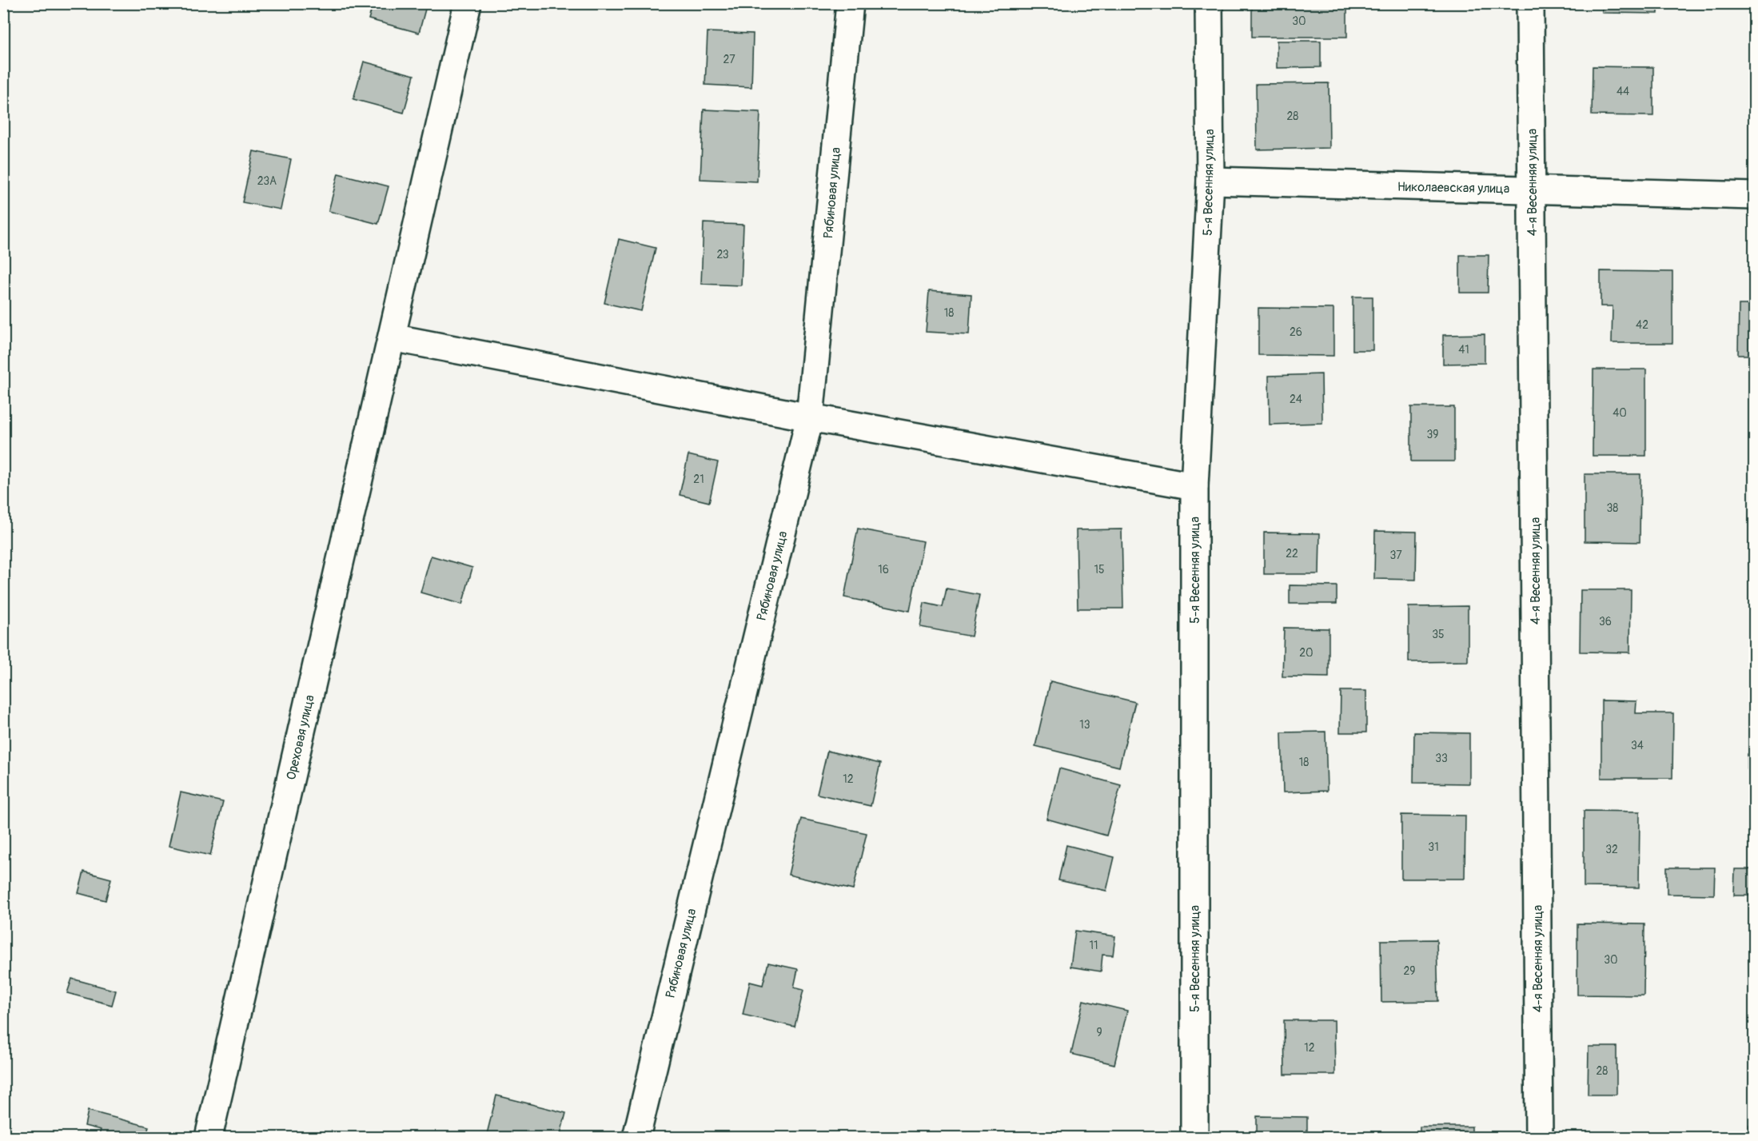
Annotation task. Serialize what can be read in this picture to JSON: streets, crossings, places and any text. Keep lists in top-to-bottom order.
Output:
{
  "streets": {
    "street": [
      "5-я Весенняя улица",
      "4-я Весенняя улица",
      "Николаевская улица",
      "Рябиновая улица",
      "Ореховая улица"
    ]
  },
  "crossings": [
    ["5-я Весенняя улица", "Николаевская улица"],
    ["4-я Весенняя улица", "Николаевская улица"]
  ],
  "house_numbers": [
    "30",
    "27",
    "44",
    "28",
    "23А",
    "23",
    "18",
    "42",
    "26",
    "41",
    "24",
    "40",
    "39",
    "21",
    "38",
    "22",
    "37",
    "16",
    "15",
    "36",
    "35",
    "20",
    "13",
    "34",
    "33",
    "18",
    "12",
    "31",
    "32",
    "11",
    "30",
    "29",
    "9",
    "12",
    "28"
  ]
}
